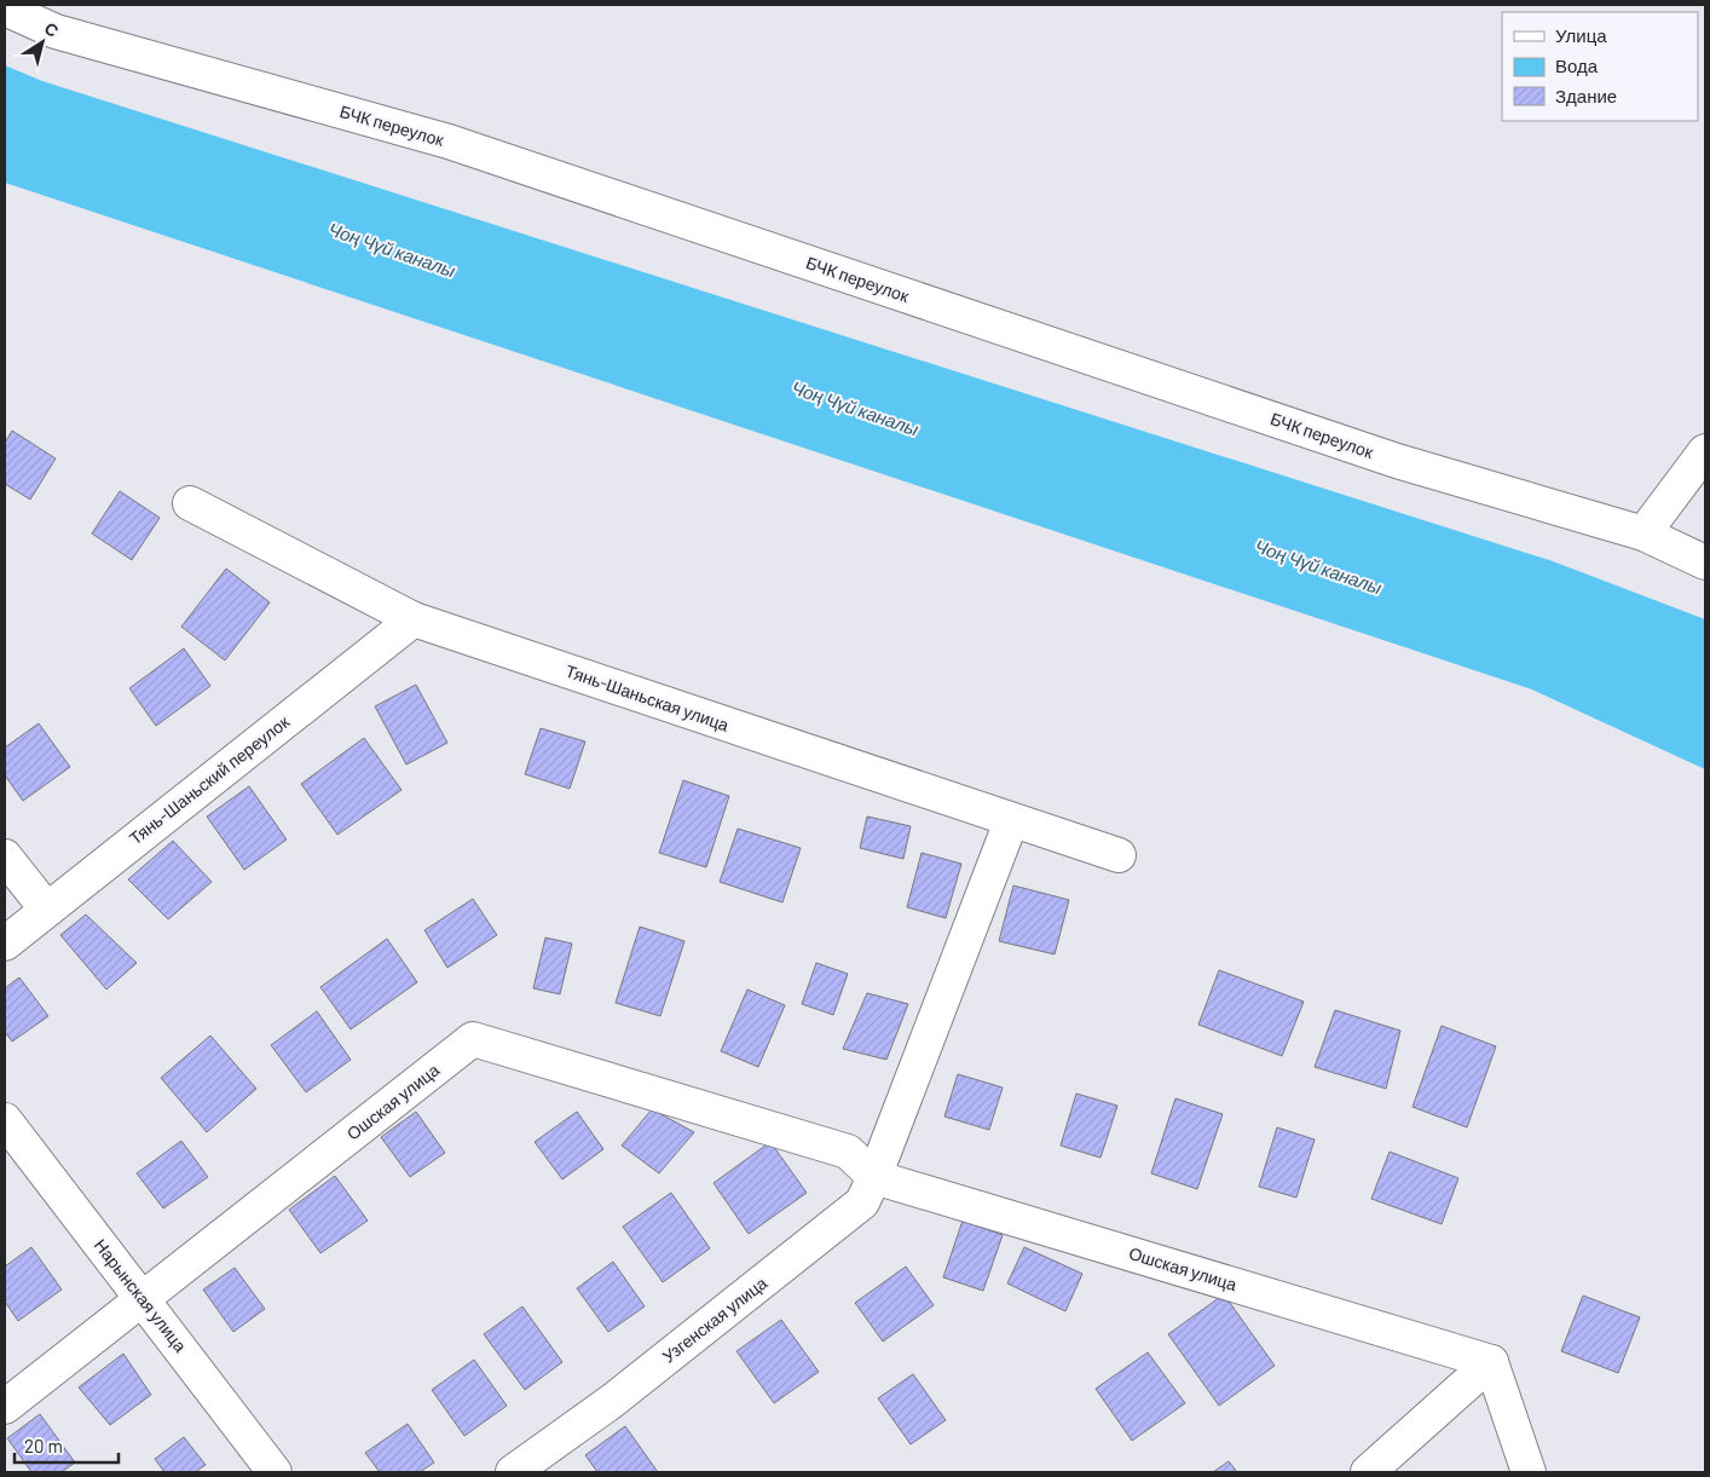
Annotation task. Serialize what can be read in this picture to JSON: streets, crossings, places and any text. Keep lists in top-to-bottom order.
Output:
{
  "streets": {
    "street": [
      "БЧК переулок",
      "Тянь-Шаньская улица",
      "Тянь-Шаньский переулок",
      "Ошская улица",
      "Нарынская улица",
      "Узгенская улица"
    ]
  },
  "crossings": [
    ["Тянь-Шаньская улица", "Тянь-Шаньский переулок"],
    ["Тянь-Шаньская улица", "Узгенская улица"],
    ["Ошская улица", "Нарынская улица"],
    ["Ошская улица", "Узгенская улица"]
  ],
  "water": ["Чоң Чүй каналы"],
  "legend": ["Улица", "Вода", "Здание"],
  "scale_bar": "20 m",
  "north": "top right"
}
